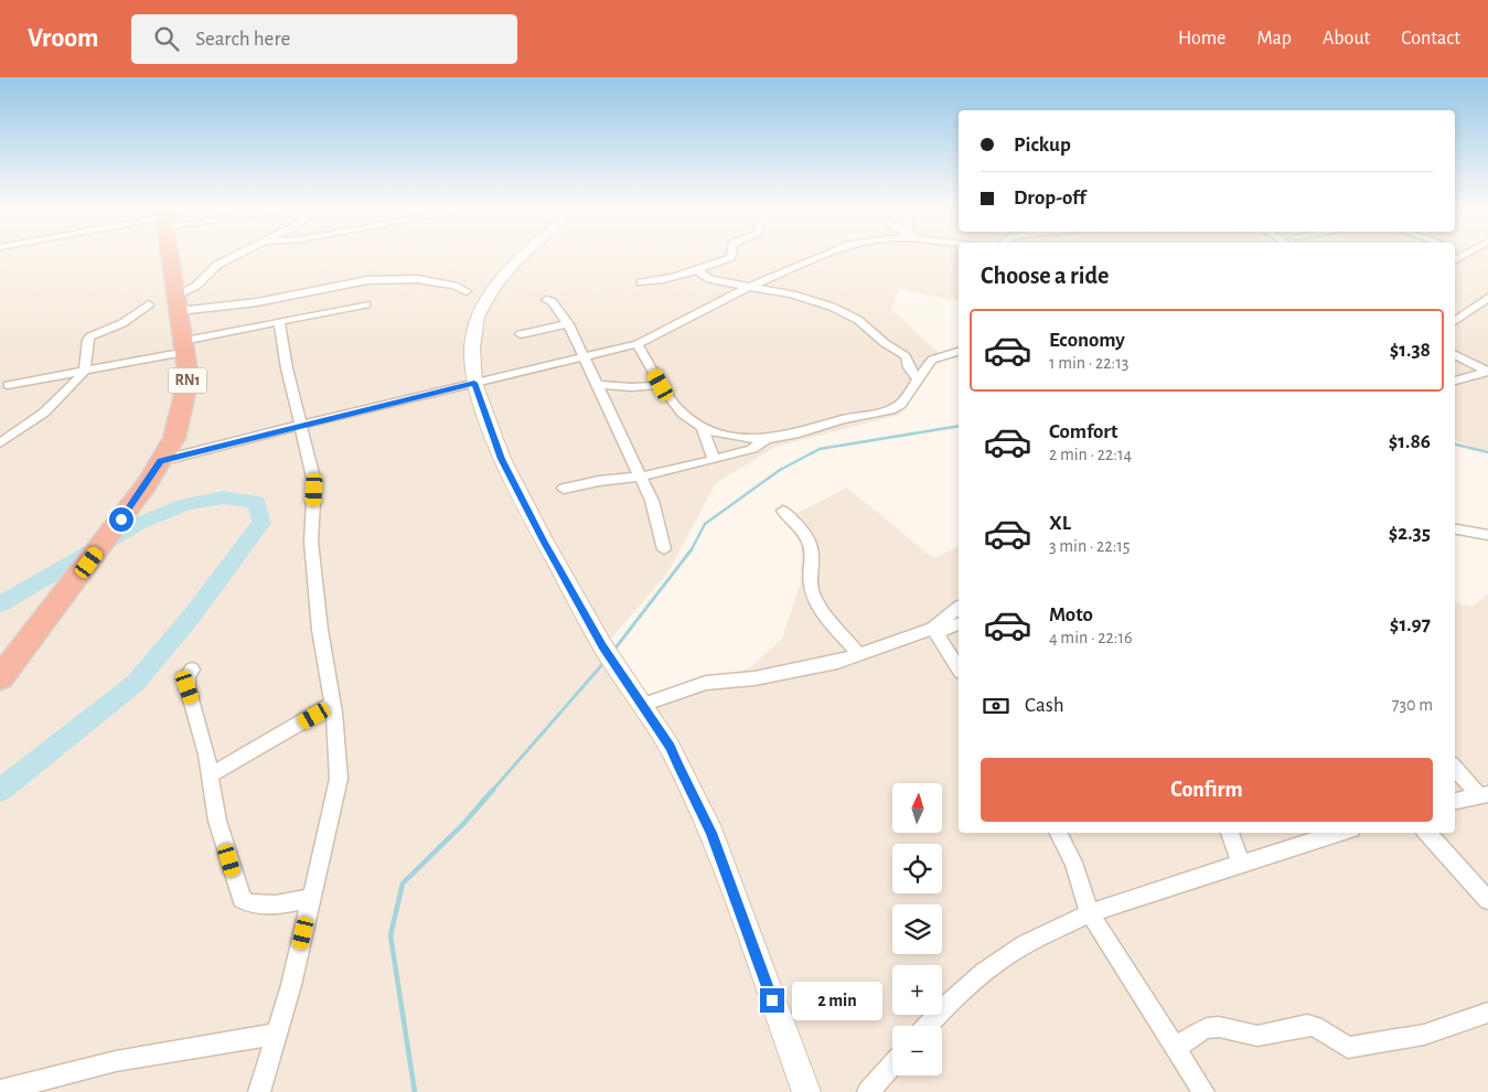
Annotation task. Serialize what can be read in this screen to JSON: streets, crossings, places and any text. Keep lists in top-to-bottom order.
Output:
{
  "streets": {
    "highway": ["RN1"]
  },
  "north": "top",
  "page": {
    "header": "Vroom",
    "search": "Search here",
    "nav": [
      "Home",
      "Map",
      "About",
      "Contact"
    ],
    "banner": ["Pickup", "Drop-off"],
    "heading": "Choose a ride",
    "list": [
      {
        "name": "Economy",
        "note": "1 min · 22:13",
        "value": "$1.38"
      },
      {
        "name": "Comfort",
        "note": "2 min · 22:14",
        "value": "$1.86"
      },
      {
        "name": "XL",
        "note": "3 min · 22:15",
        "value": "$2.35"
      },
      {
        "name": "Moto",
        "note": "4 min · 22:16",
        "value": "$1.97"
      }
    ],
    "pay": ["Cash", "730 m"],
    "buttons": "Confirm",
    "map_buttons": ["+", "−"],
    "bubble": "2 min"
  }
}
